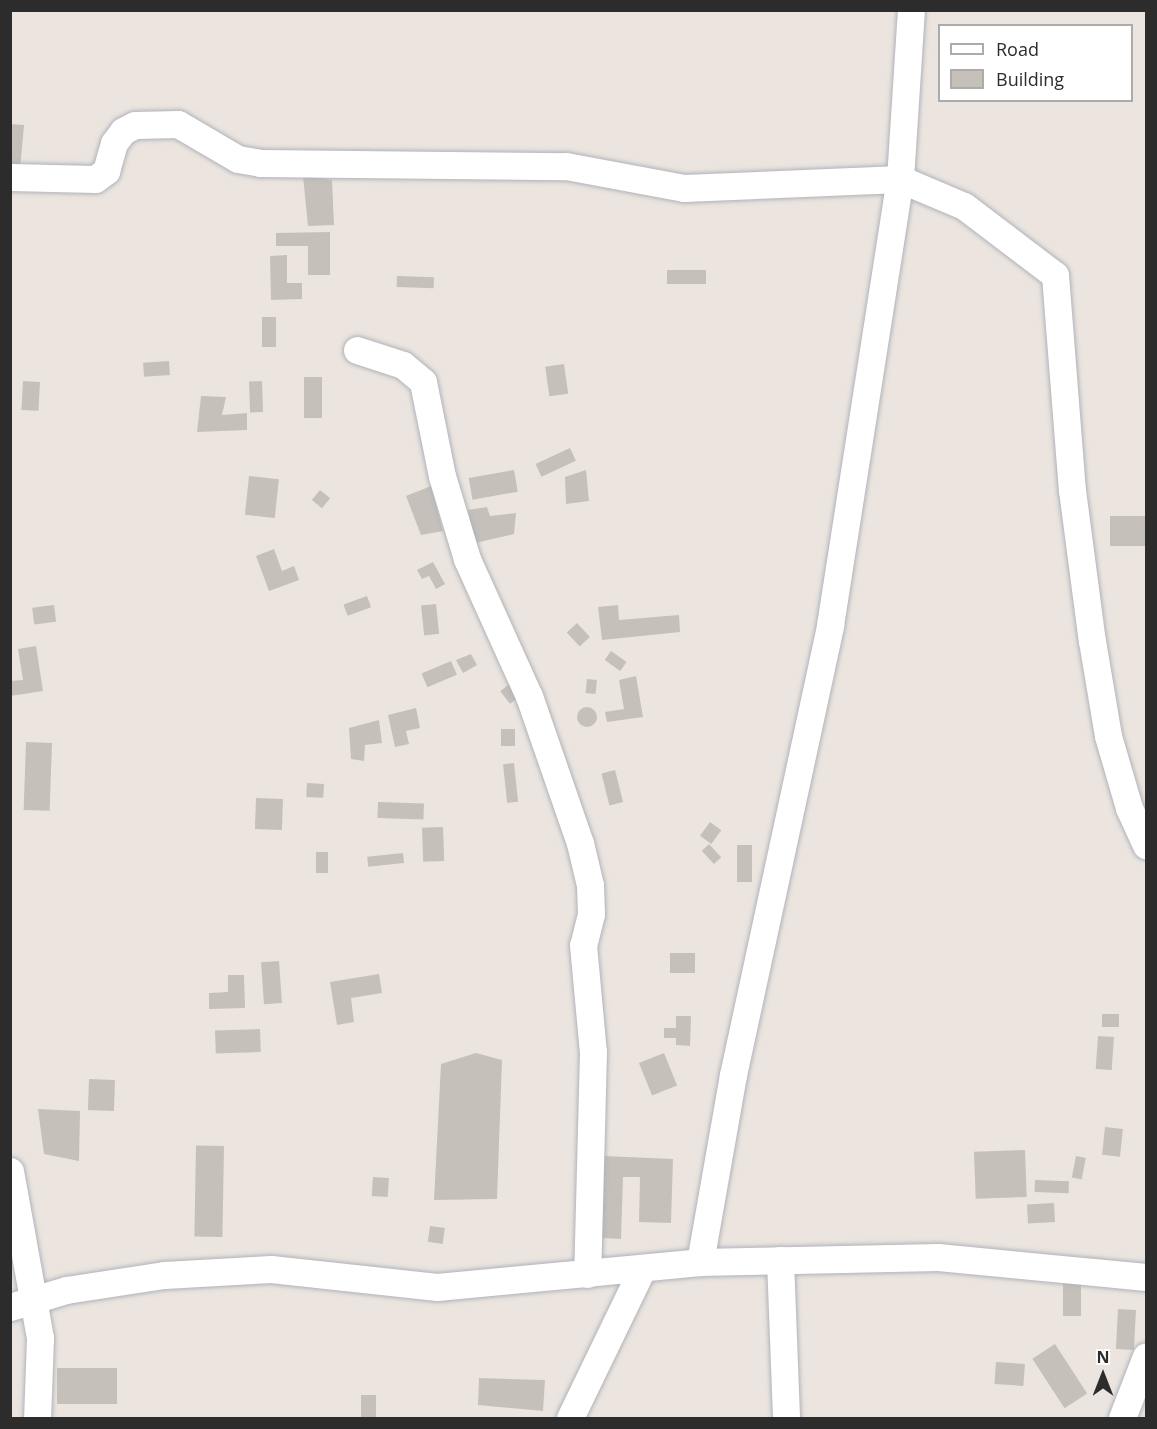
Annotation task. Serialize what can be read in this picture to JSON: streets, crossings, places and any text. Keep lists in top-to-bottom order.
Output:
{
  "legend": ["Road", "Building"],
  "north": "top"
}
